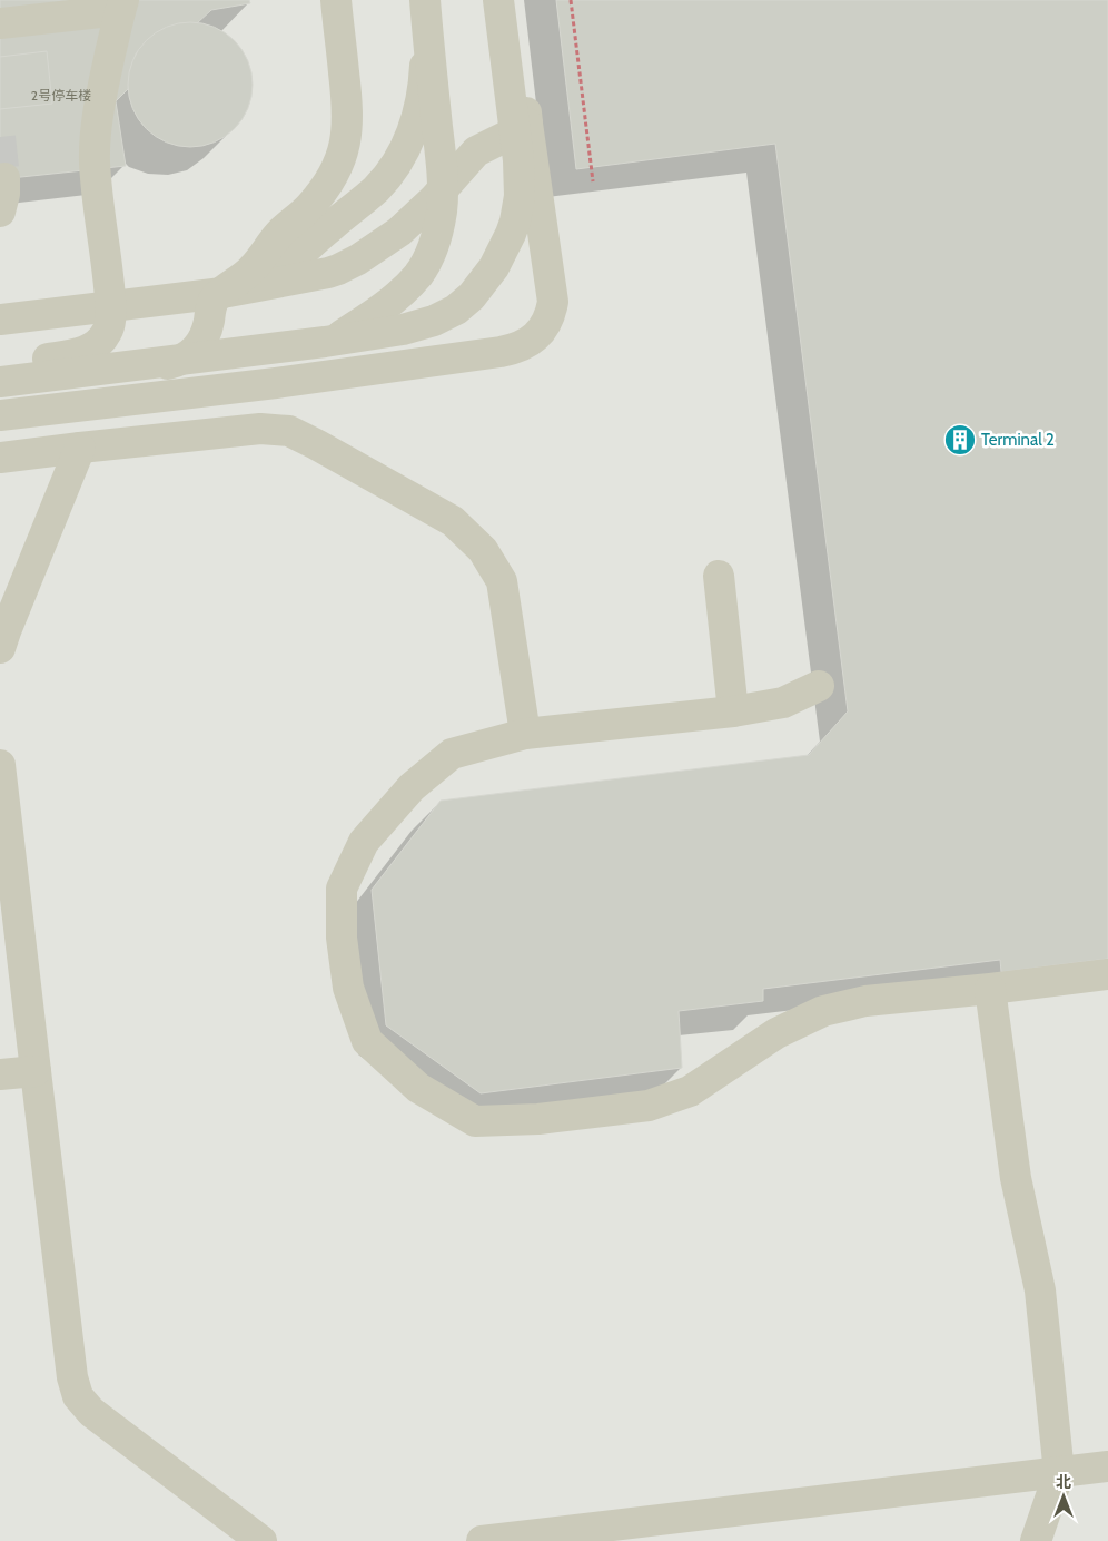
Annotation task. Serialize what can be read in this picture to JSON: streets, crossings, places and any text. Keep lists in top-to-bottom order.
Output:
{
  "places": {
    "building": ["Terminal 2"]
  },
  "house_numbers": ["2号停车楼"],
  "north": "top"
}
